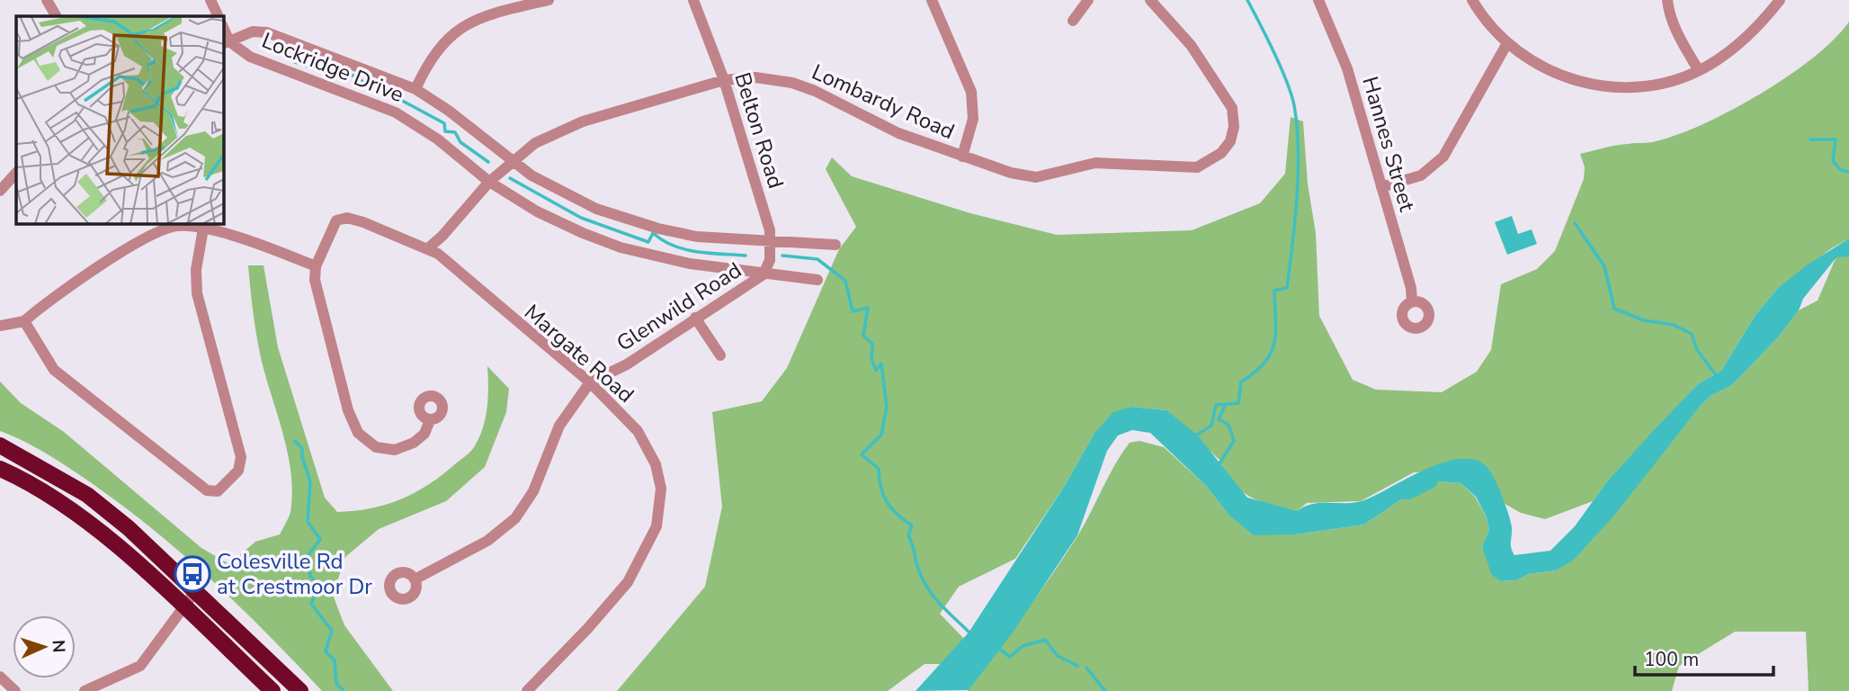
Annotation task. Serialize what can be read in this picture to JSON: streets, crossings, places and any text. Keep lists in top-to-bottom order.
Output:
{
  "streets": {
    "street": [
      "Lockridge Drive",
      "Lombardy Road",
      "Belton Road",
      "Hannes Street",
      "Glenwild Road",
      "Margate Road"
    ]
  },
  "crossings": [
    ["Lockridge Drive", "Lombardy Road"],
    ["Lockridge Drive", "Belton Road"],
    ["Lockridge Drive", "Glenwild Road"],
    ["Lombardy Road", "Belton Road"],
    ["Lombardy Road", "Margate Road"],
    ["Belton Road", "Glenwild Road"],
    ["Glenwild Road", "Margate Road"]
  ],
  "places": {
    "bus stop": ["Colesville Rd at Crestmoor Dr"]
  },
  "scale_bar": "100 m",
  "north": "right"
}
